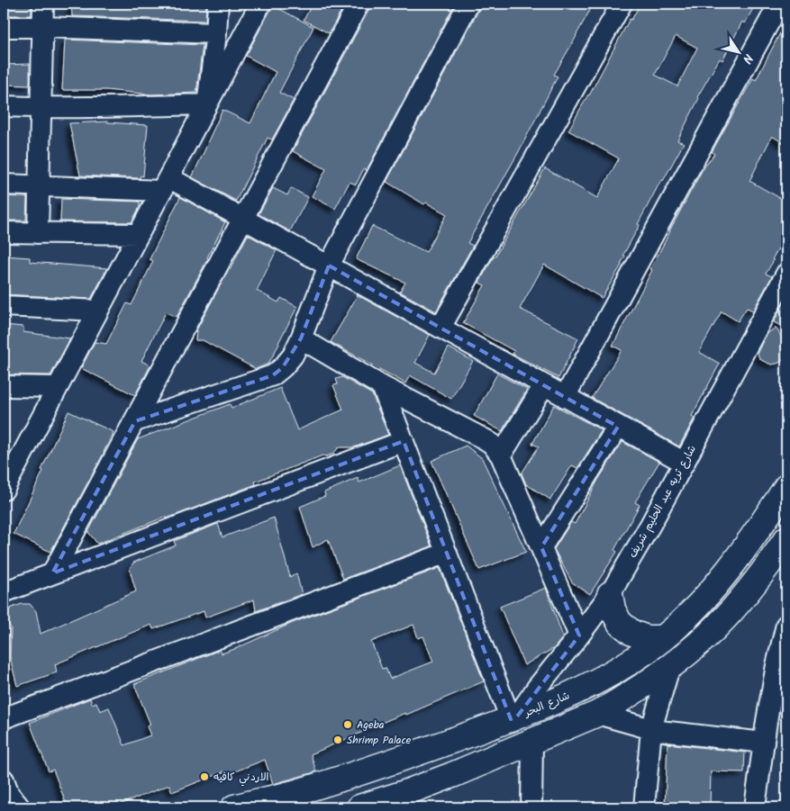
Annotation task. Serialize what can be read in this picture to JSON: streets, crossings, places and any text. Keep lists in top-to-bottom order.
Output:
{
  "streets": {
    "main road": ["شارع البحر"],
    "street": ["شارع ثريه عبد الحليم شريف"]
  },
  "crossings": [
    ["شارع ثريه عبد الحليم شريف", "شارع البحر"]
  ],
  "places": ["Ageba", "Shrimp Palace", "الاردني كافيه"],
  "north": "bottom right"
}
